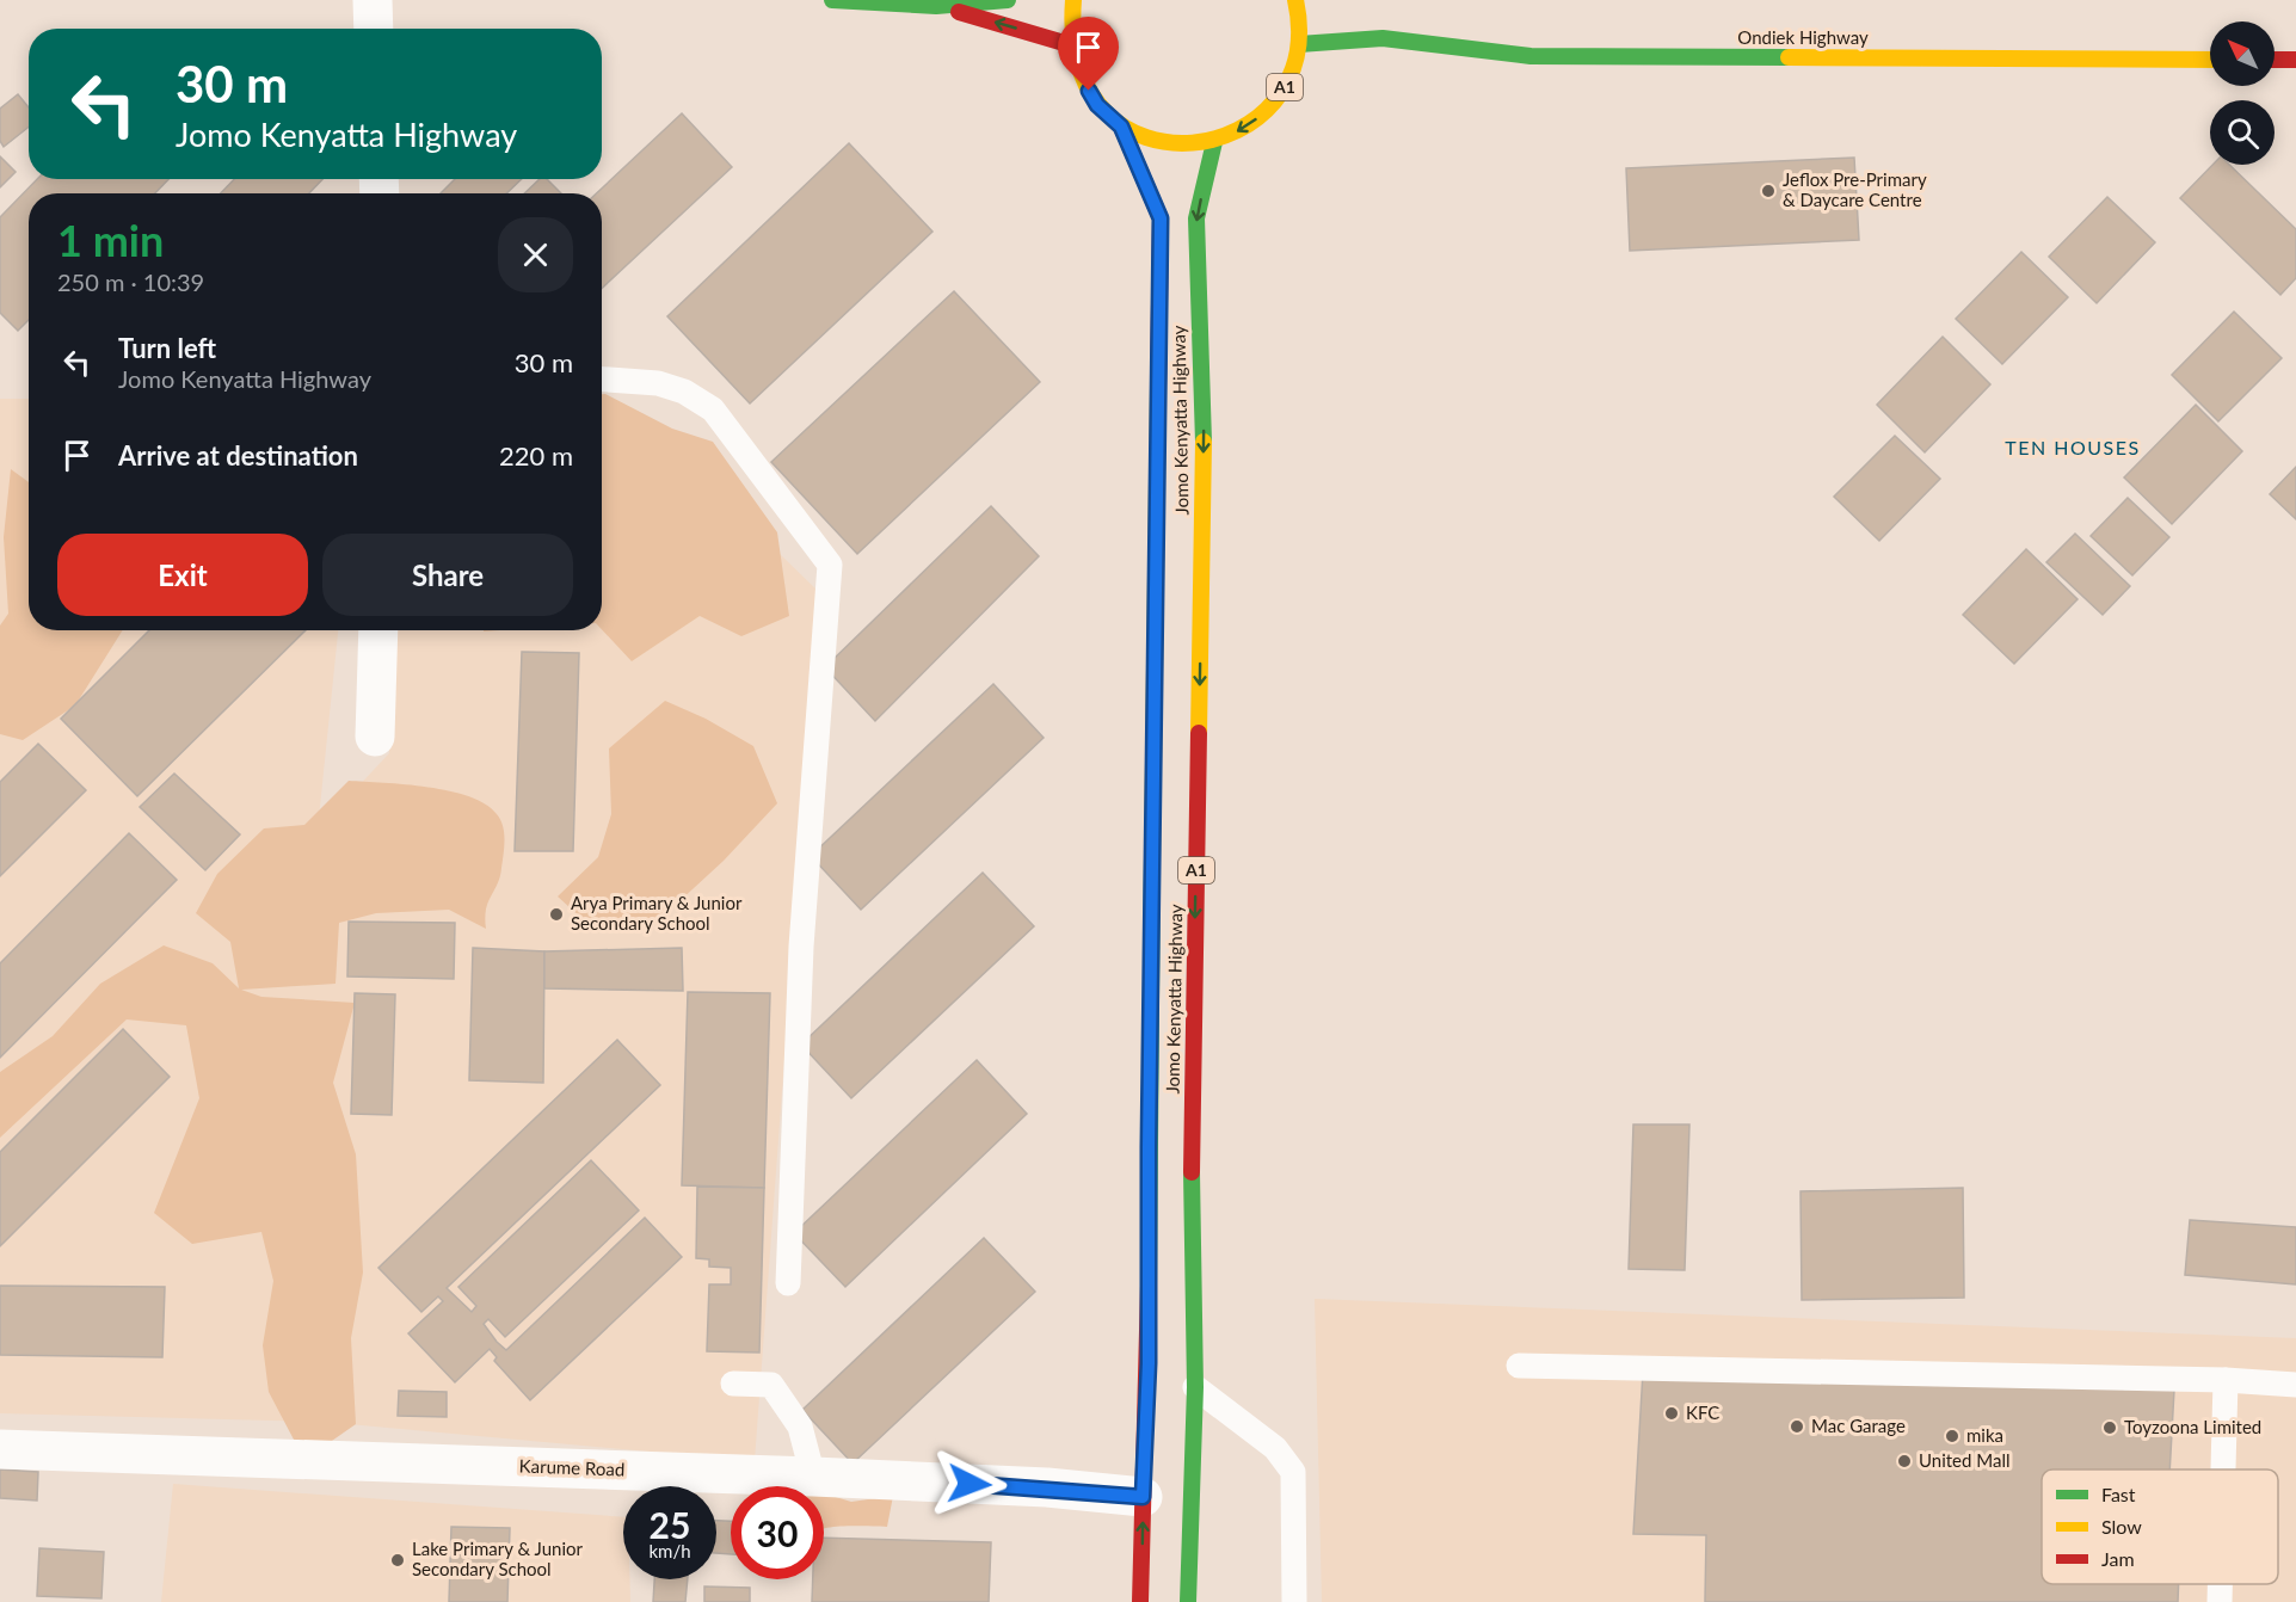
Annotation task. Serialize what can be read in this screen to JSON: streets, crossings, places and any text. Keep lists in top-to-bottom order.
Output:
{
  "streets": {
    "main road": ["Ondiek Highway", "A1", "Jomo Kenyatta Highway"],
    "street": ["Karume Road"]
  },
  "crossings": [
    ["Ondiek Highway", "Jomo Kenyatta Highway"],
    ["Jomo Kenyatta Highway", "Karume Road"]
  ],
  "districts": ["TEN HOUSES"],
  "places": [
    "Jeflox Pre-Primary & Daycare Centre",
    "Arya Primary & Junior Secondary School",
    "KFC",
    "Mac Garage",
    "Toyzoona Limited",
    "mika",
    "United Mall",
    "Lake Primary & Junior Secondary School"
  ],
  "legend": ["Fast", "Slow", "Jam"],
  "north": "top left",
  "page": {
    "turn": ["30 m", "Jomo Kenyatta Highway"],
    "heading": ["1 min", "250 m · 10:39"],
    "list": [
      {
        "name": "Turn left",
        "note": "Jomo Kenyatta Highway",
        "value": "30 m"
      },
      {
        "name": "Arrive at destination",
        "value": "220 m"
      }
    ],
    "buttons": ["Exit", "Share"],
    "speed": "25 km/h",
    "limit": "30"
  }
}
